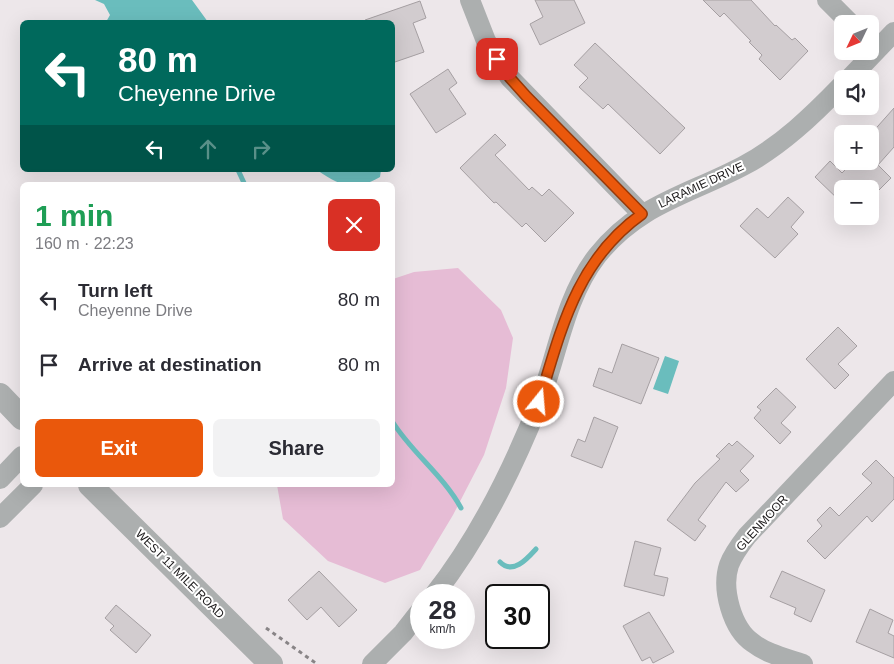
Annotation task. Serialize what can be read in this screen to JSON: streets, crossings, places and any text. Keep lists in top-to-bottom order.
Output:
{
  "streets": {
    "street": ["LARAMIE DRIVE", "GLENMOOR", "WEST 11 MILE ROAD"]
  },
  "north": "bottom left",
  "page": {
    "map_buttons": ["+", "−"],
    "turn": ["80 m", "Cheyenne Drive"],
    "heading": ["1 min", "160 m · 22:23"],
    "list": [
      {
        "name": "Turn left",
        "note": "Cheyenne Drive",
        "value": "80 m"
      },
      {
        "name": "Arrive at destination",
        "value": "80 m"
      }
    ],
    "buttons": ["Exit", "Share"],
    "speed": "28 km/h",
    "limit": "30"
  }
}
